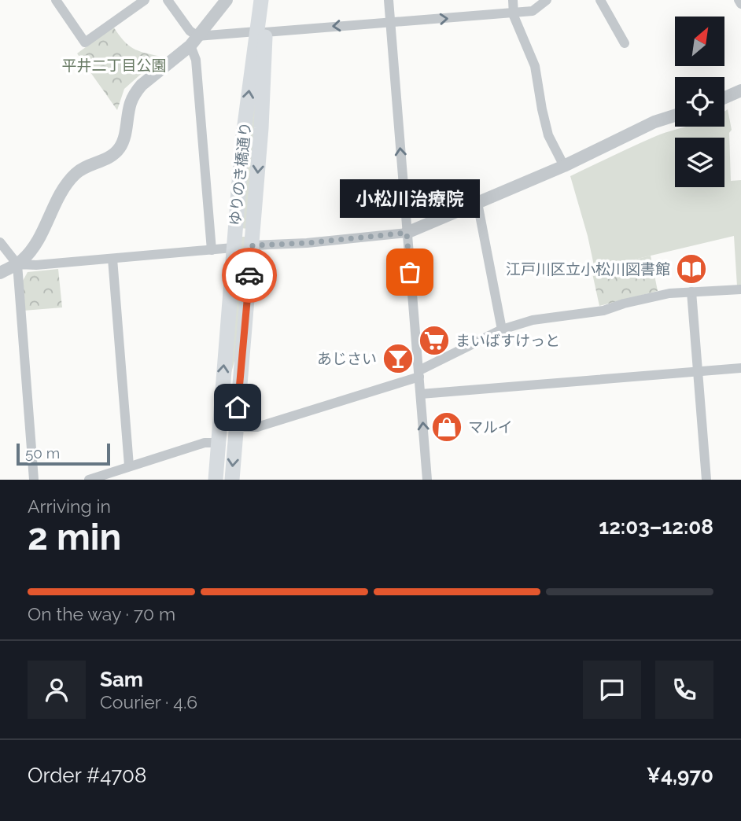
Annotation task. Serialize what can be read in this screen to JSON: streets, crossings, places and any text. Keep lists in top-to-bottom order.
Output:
{
  "streets": {
    "main road": ["ゆりのき橋通り"]
  },
  "parks": ["平井二丁目公園"],
  "places": {
    "library": ["江戸川区立小松川図書館"],
    "other": ["小松川治療院"],
    "supermarket": ["まいばすけっと"],
    "bar": ["あじさい"],
    "shop": ["マルイ"]
  },
  "scale_bar": "50 m",
  "north": "top right",
  "page": {
    "bubble": "小松川治療院",
    "scale": "50 m",
    "heading": ["2 min", "Arriving in", "12:03–12:08"],
    "panel": [
      "Sam",
      "Courier · 4.6",
      "Order #4708",
      "¥4,970"
    ],
    "bar": "On the way · 70 m"
  }
}
